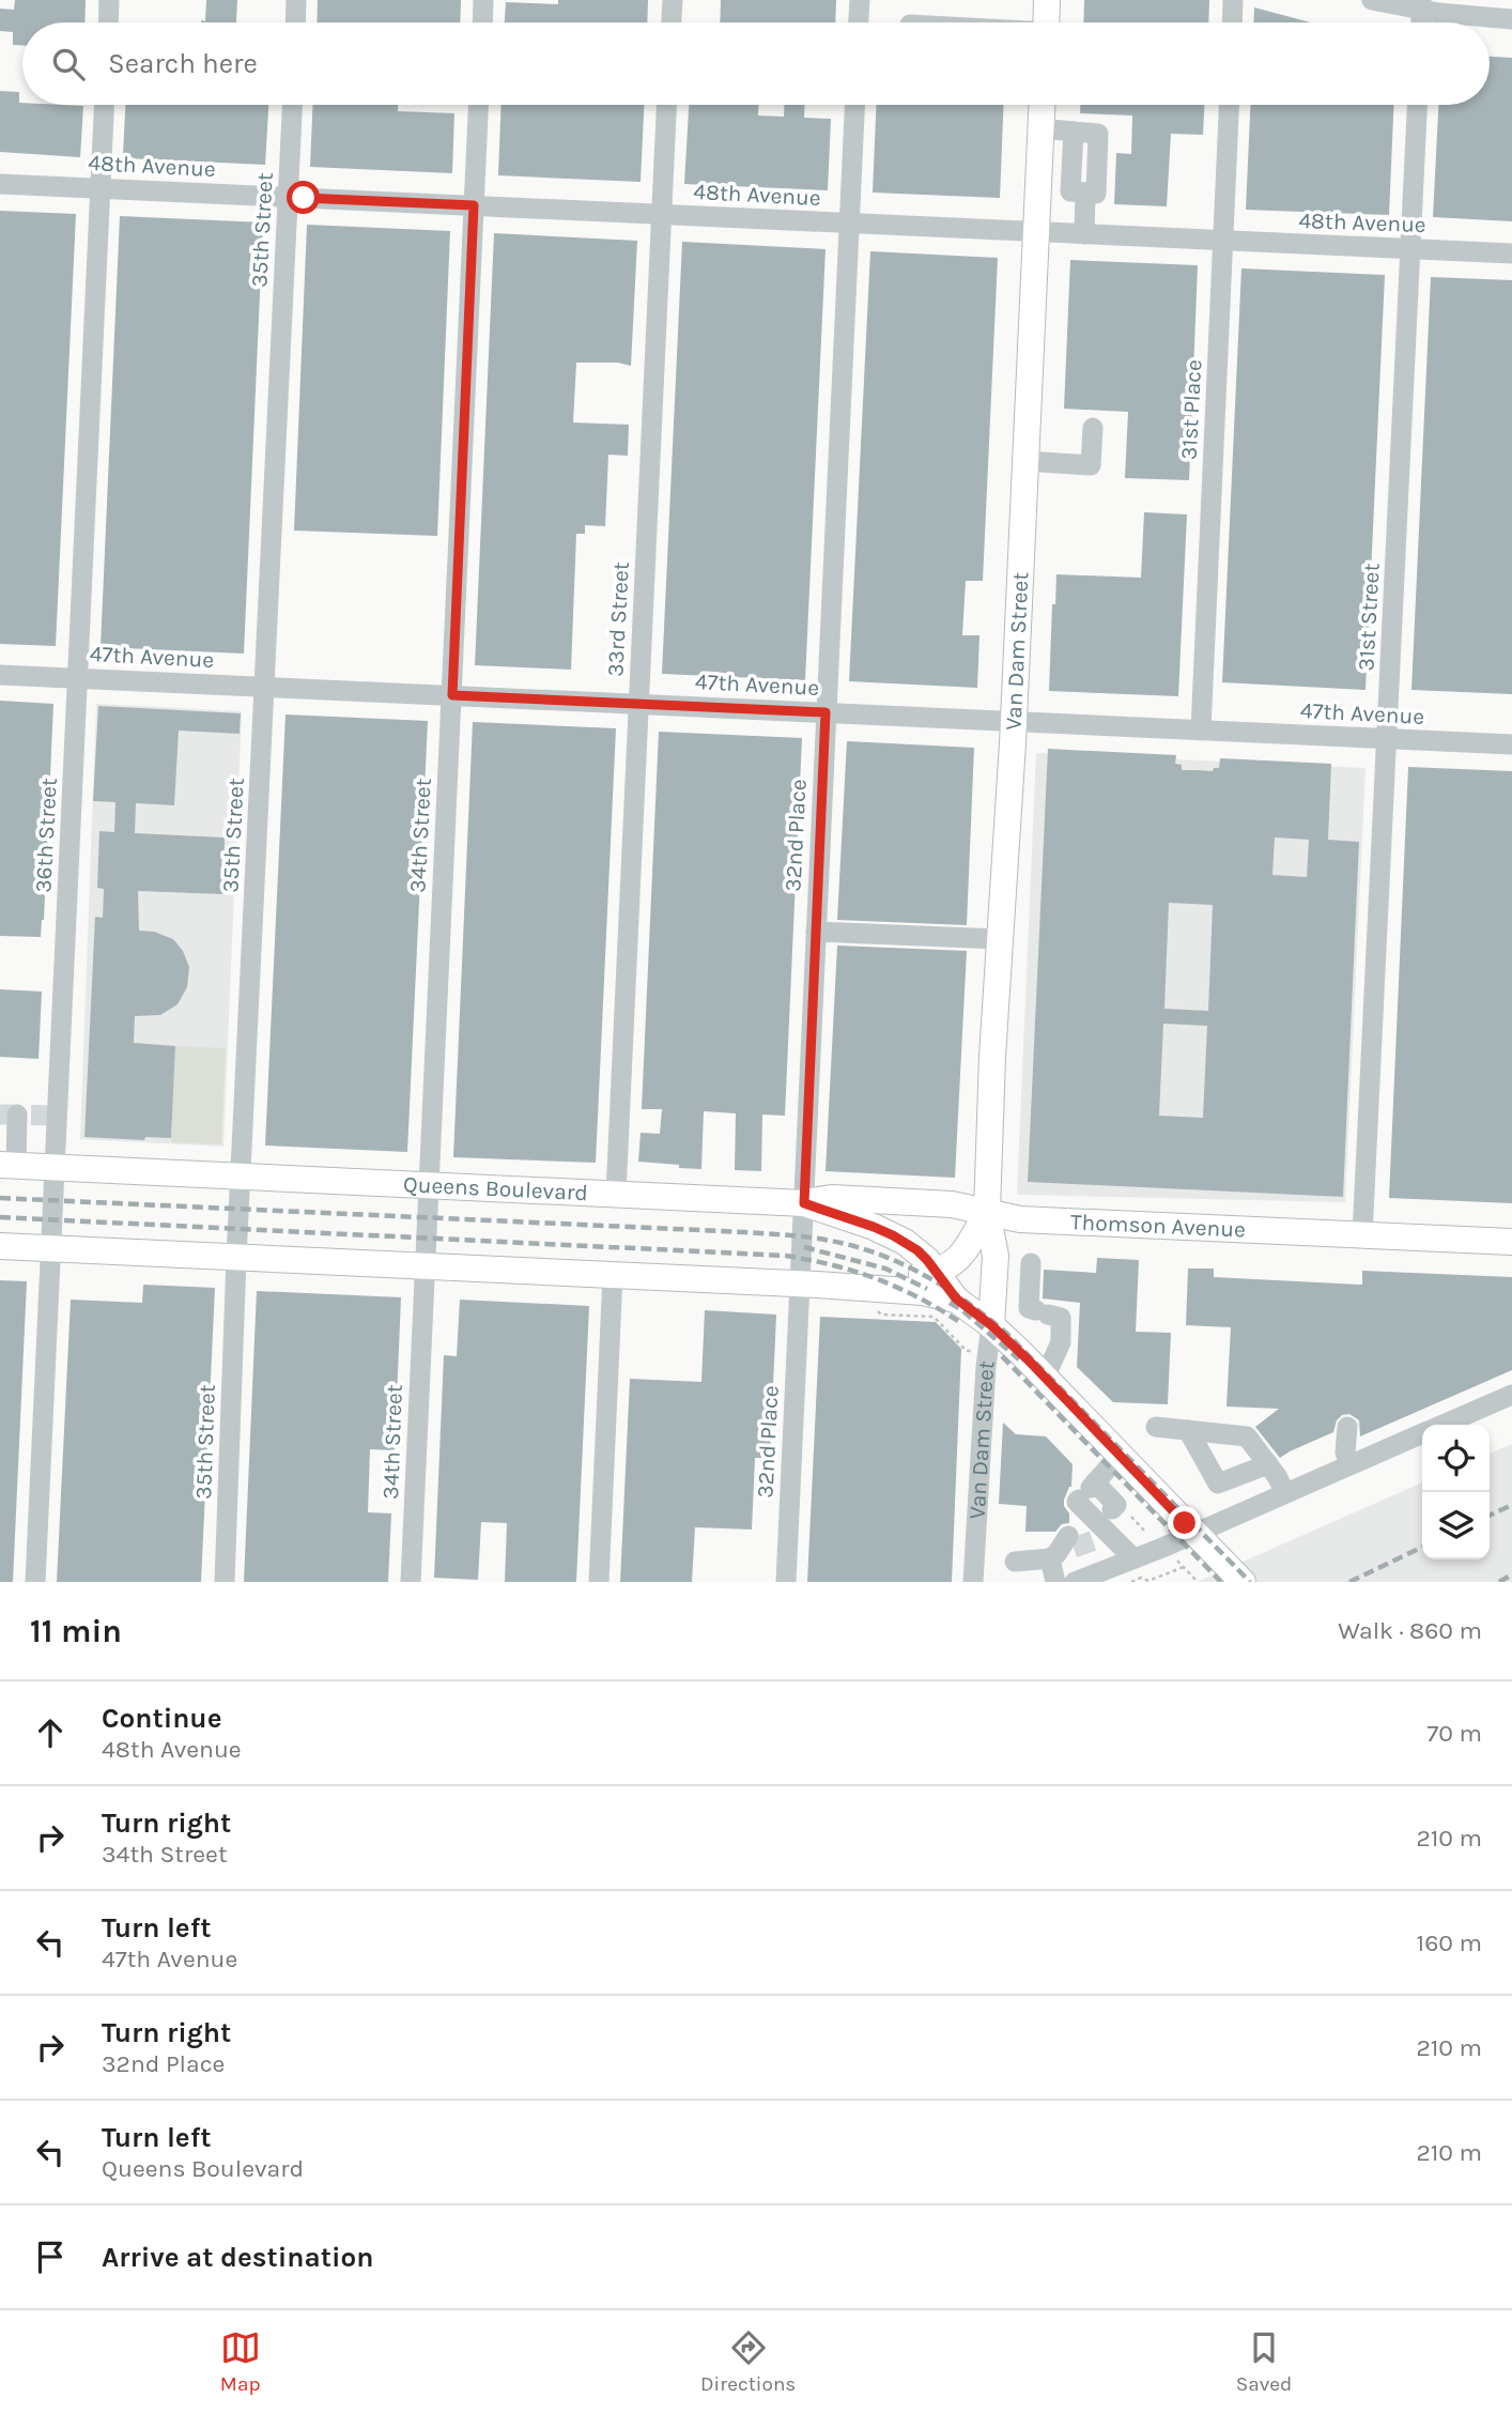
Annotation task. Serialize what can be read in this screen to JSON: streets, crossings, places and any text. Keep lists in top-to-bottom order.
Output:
{
  "streets": {
    "main road": ["Van Dam Street", "Queens Boulevard", "Thomson Avenue"],
    "street": [
      "48th Avenue",
      "35th Street",
      "31st Place",
      "31st Street",
      "33rd Street",
      "47th Avenue",
      "36th Street",
      "34th Street",
      "32nd Place"
    ]
  },
  "crossings": [
    ["48th Avenue", "35th Street"],
    ["48th Avenue", "31st Place"],
    ["48th Avenue", "31st Street"],
    ["48th Avenue", "33rd Street"],
    ["48th Avenue", "Van Dam Street"],
    ["48th Avenue", "36th Street"],
    ["48th Avenue", "34th Street"],
    ["48th Avenue", "32nd Place"],
    ["35th Street", "47th Avenue"],
    ["35th Street", "Queens Boulevard"],
    ["31st Place", "47th Avenue"],
    ["31st Street", "47th Avenue"],
    ["31st Street", "Thomson Avenue"],
    ["33rd Street", "47th Avenue"],
    ["33rd Street", "Queens Boulevard"],
    ["Van Dam Street", "47th Avenue"],
    ["Van Dam Street", "Queens Boulevard"],
    ["Van Dam Street", "Thomson Avenue"],
    ["47th Avenue", "36th Street"],
    ["47th Avenue", "34th Street"],
    ["47th Avenue", "32nd Place"],
    ["36th Street", "Queens Boulevard"],
    ["34th Street", "Queens Boulevard"],
    ["32nd Place", "Queens Boulevard"],
    ["32nd Place", "Thomson Avenue"],
    ["Queens Boulevard", "Thomson Avenue"]
  ],
  "page": {
    "search": "Search here",
    "heading": ["11 min", "Walk · 860 m"],
    "list": [
      ["Continue", "48th Avenue", "70 m"],
      ["Turn right", "34th Street", "210 m"],
      ["Turn left", "47th Avenue", "160 m"],
      ["Turn right", "32nd Place", "210 m"],
      ["Turn left", "Queens Boulevard", "210 m"],
      "Arrive at destination"
    ],
    "nav": ["Map", "Directions", "Saved"]
  }
}
